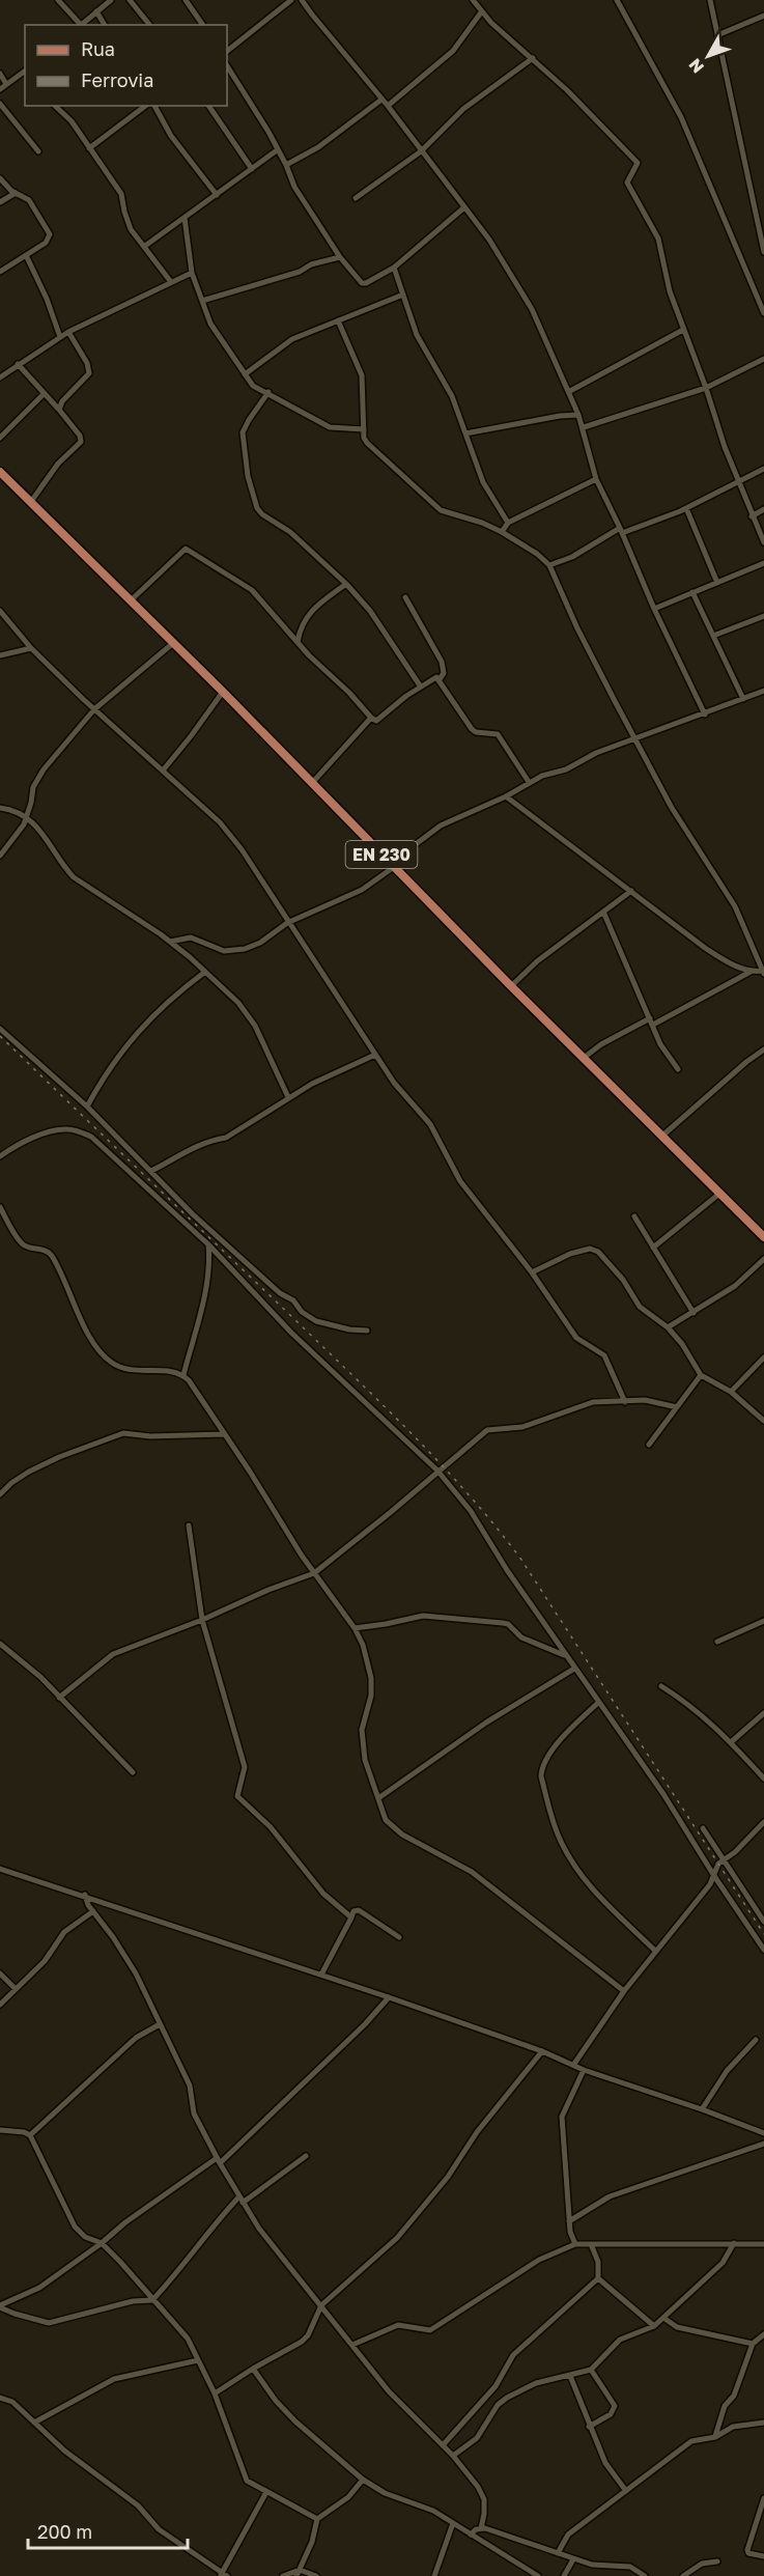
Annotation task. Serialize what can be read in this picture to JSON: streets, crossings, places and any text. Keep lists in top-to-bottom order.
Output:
{
  "streets": {
    "main road": ["EN 230"]
  },
  "legend": ["Rua", "Ferrovia"],
  "scale_bar": "200 m",
  "north": "bottom left"
}
